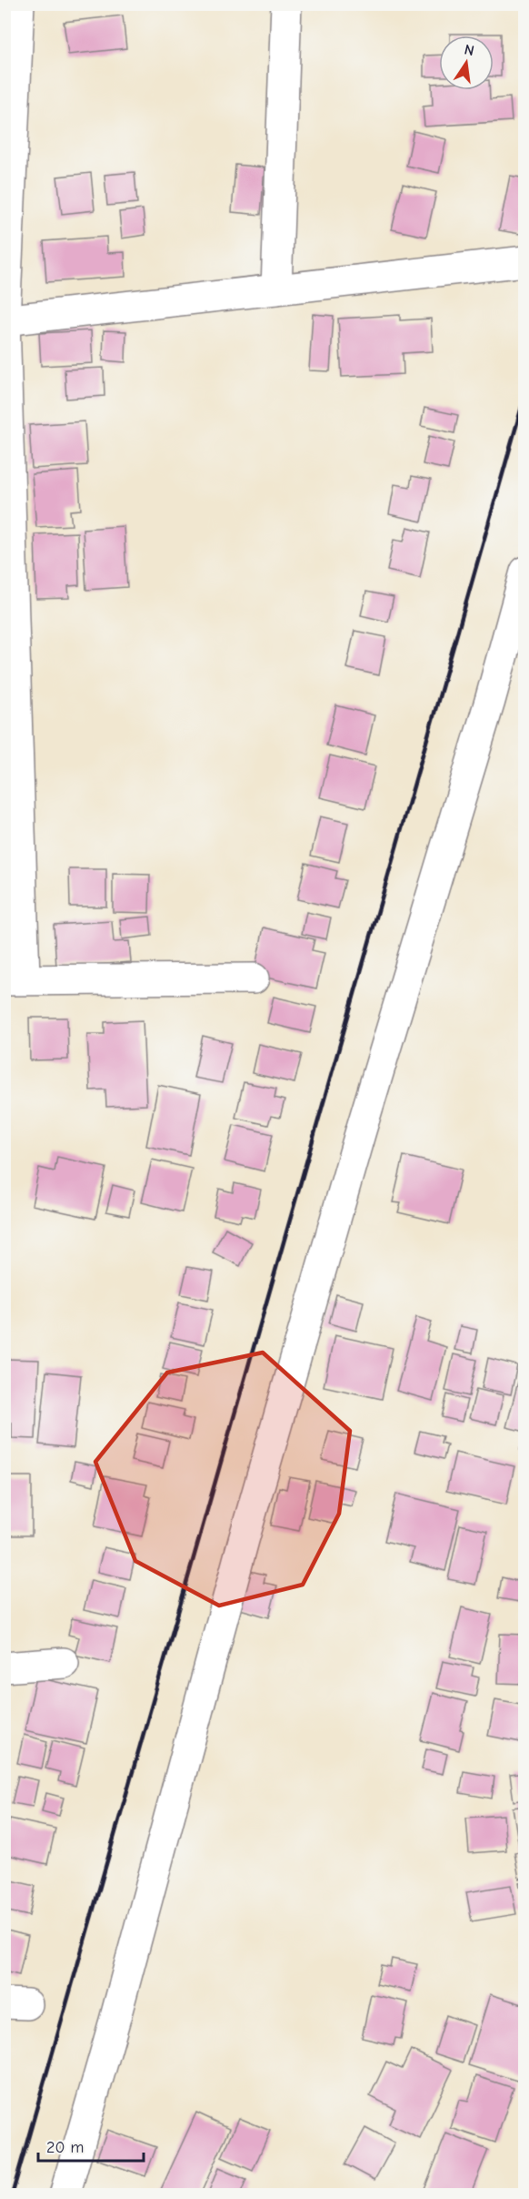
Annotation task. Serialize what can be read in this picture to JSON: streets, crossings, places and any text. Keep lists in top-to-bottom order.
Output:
{
  "scale_bar": "20 m",
  "north": "top"
}
